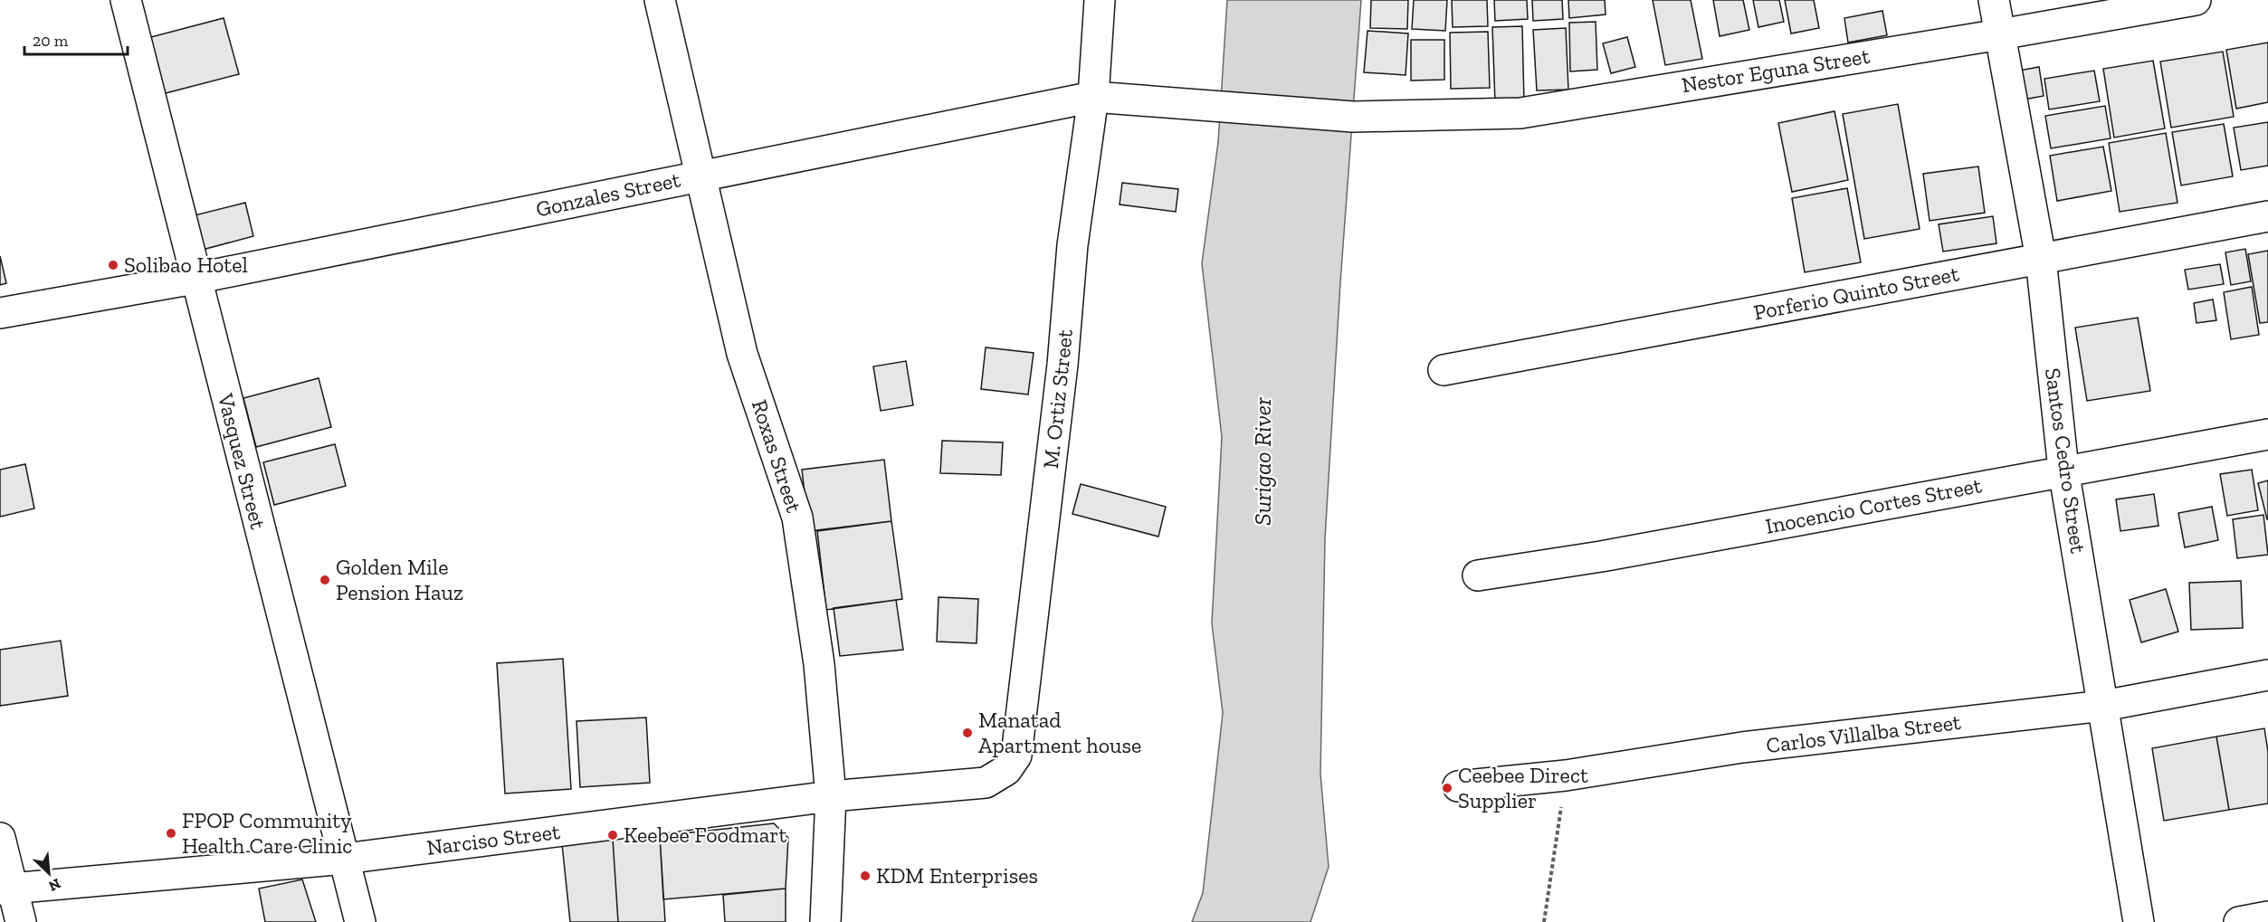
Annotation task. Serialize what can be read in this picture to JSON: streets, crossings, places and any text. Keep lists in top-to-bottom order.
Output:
{
  "streets": {
    "street": [
      "Nestor Eguna Street",
      "Gonzales Street",
      "Porferio Quinto Street",
      "M. Ortiz Street",
      "Roxas Street",
      "Santos Cedro Street",
      "Vasquez Street",
      "Inocencio Cortes Street",
      "Carlos Villalba Street",
      "Narciso Street"
    ]
  },
  "crossings": [
    ["Nestor Eguna Street", "Gonzales Street"],
    ["Nestor Eguna Street", "Santos Cedro Street"],
    ["Gonzales Street", "M. Ortiz Street"],
    ["Gonzales Street", "Roxas Street"],
    ["Gonzales Street", "Vasquez Street"],
    ["Porferio Quinto Street", "Santos Cedro Street"],
    ["M. Ortiz Street", "Narciso Street"],
    ["Roxas Street", "Narciso Street"],
    ["Santos Cedro Street", "Inocencio Cortes Street"],
    ["Santos Cedro Street", "Carlos Villalba Street"],
    ["Vasquez Street", "Narciso Street"]
  ],
  "water": ["Surigao River"],
  "places": [
    "Solibao Hotel",
    "Golden Mile Pension Hauz",
    "Manatad Apartment house",
    "Ceebee Direct Supplier",
    "FPOP Community Health Care Clinic",
    "Keebee Foodmart",
    "KDM Enterprises"
  ],
  "scale_bar": "20 m",
  "north": "bottom right"
}
